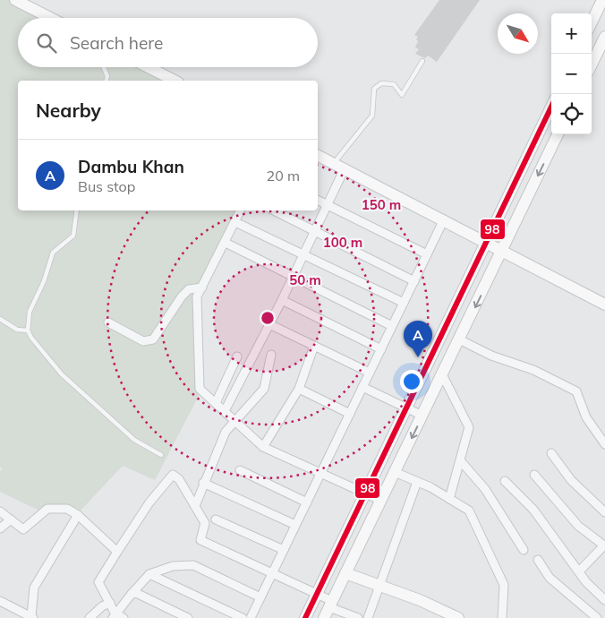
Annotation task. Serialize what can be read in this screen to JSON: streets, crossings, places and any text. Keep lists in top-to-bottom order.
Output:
{
  "lines": ["transit line 98"],
  "north": "bottom right",
  "page": {
    "map_buttons": ["+", "−"],
    "search": "Search here",
    "heading": "Nearby",
    "list": [
      {
        "mark": "A",
        "name": "Dambu Khan",
        "note": "Bus stop",
        "value": "20 m"
      }
    ],
    "pins": "A"
  },
  "rings": ["150 m", "100 m", "50 m"]
}
